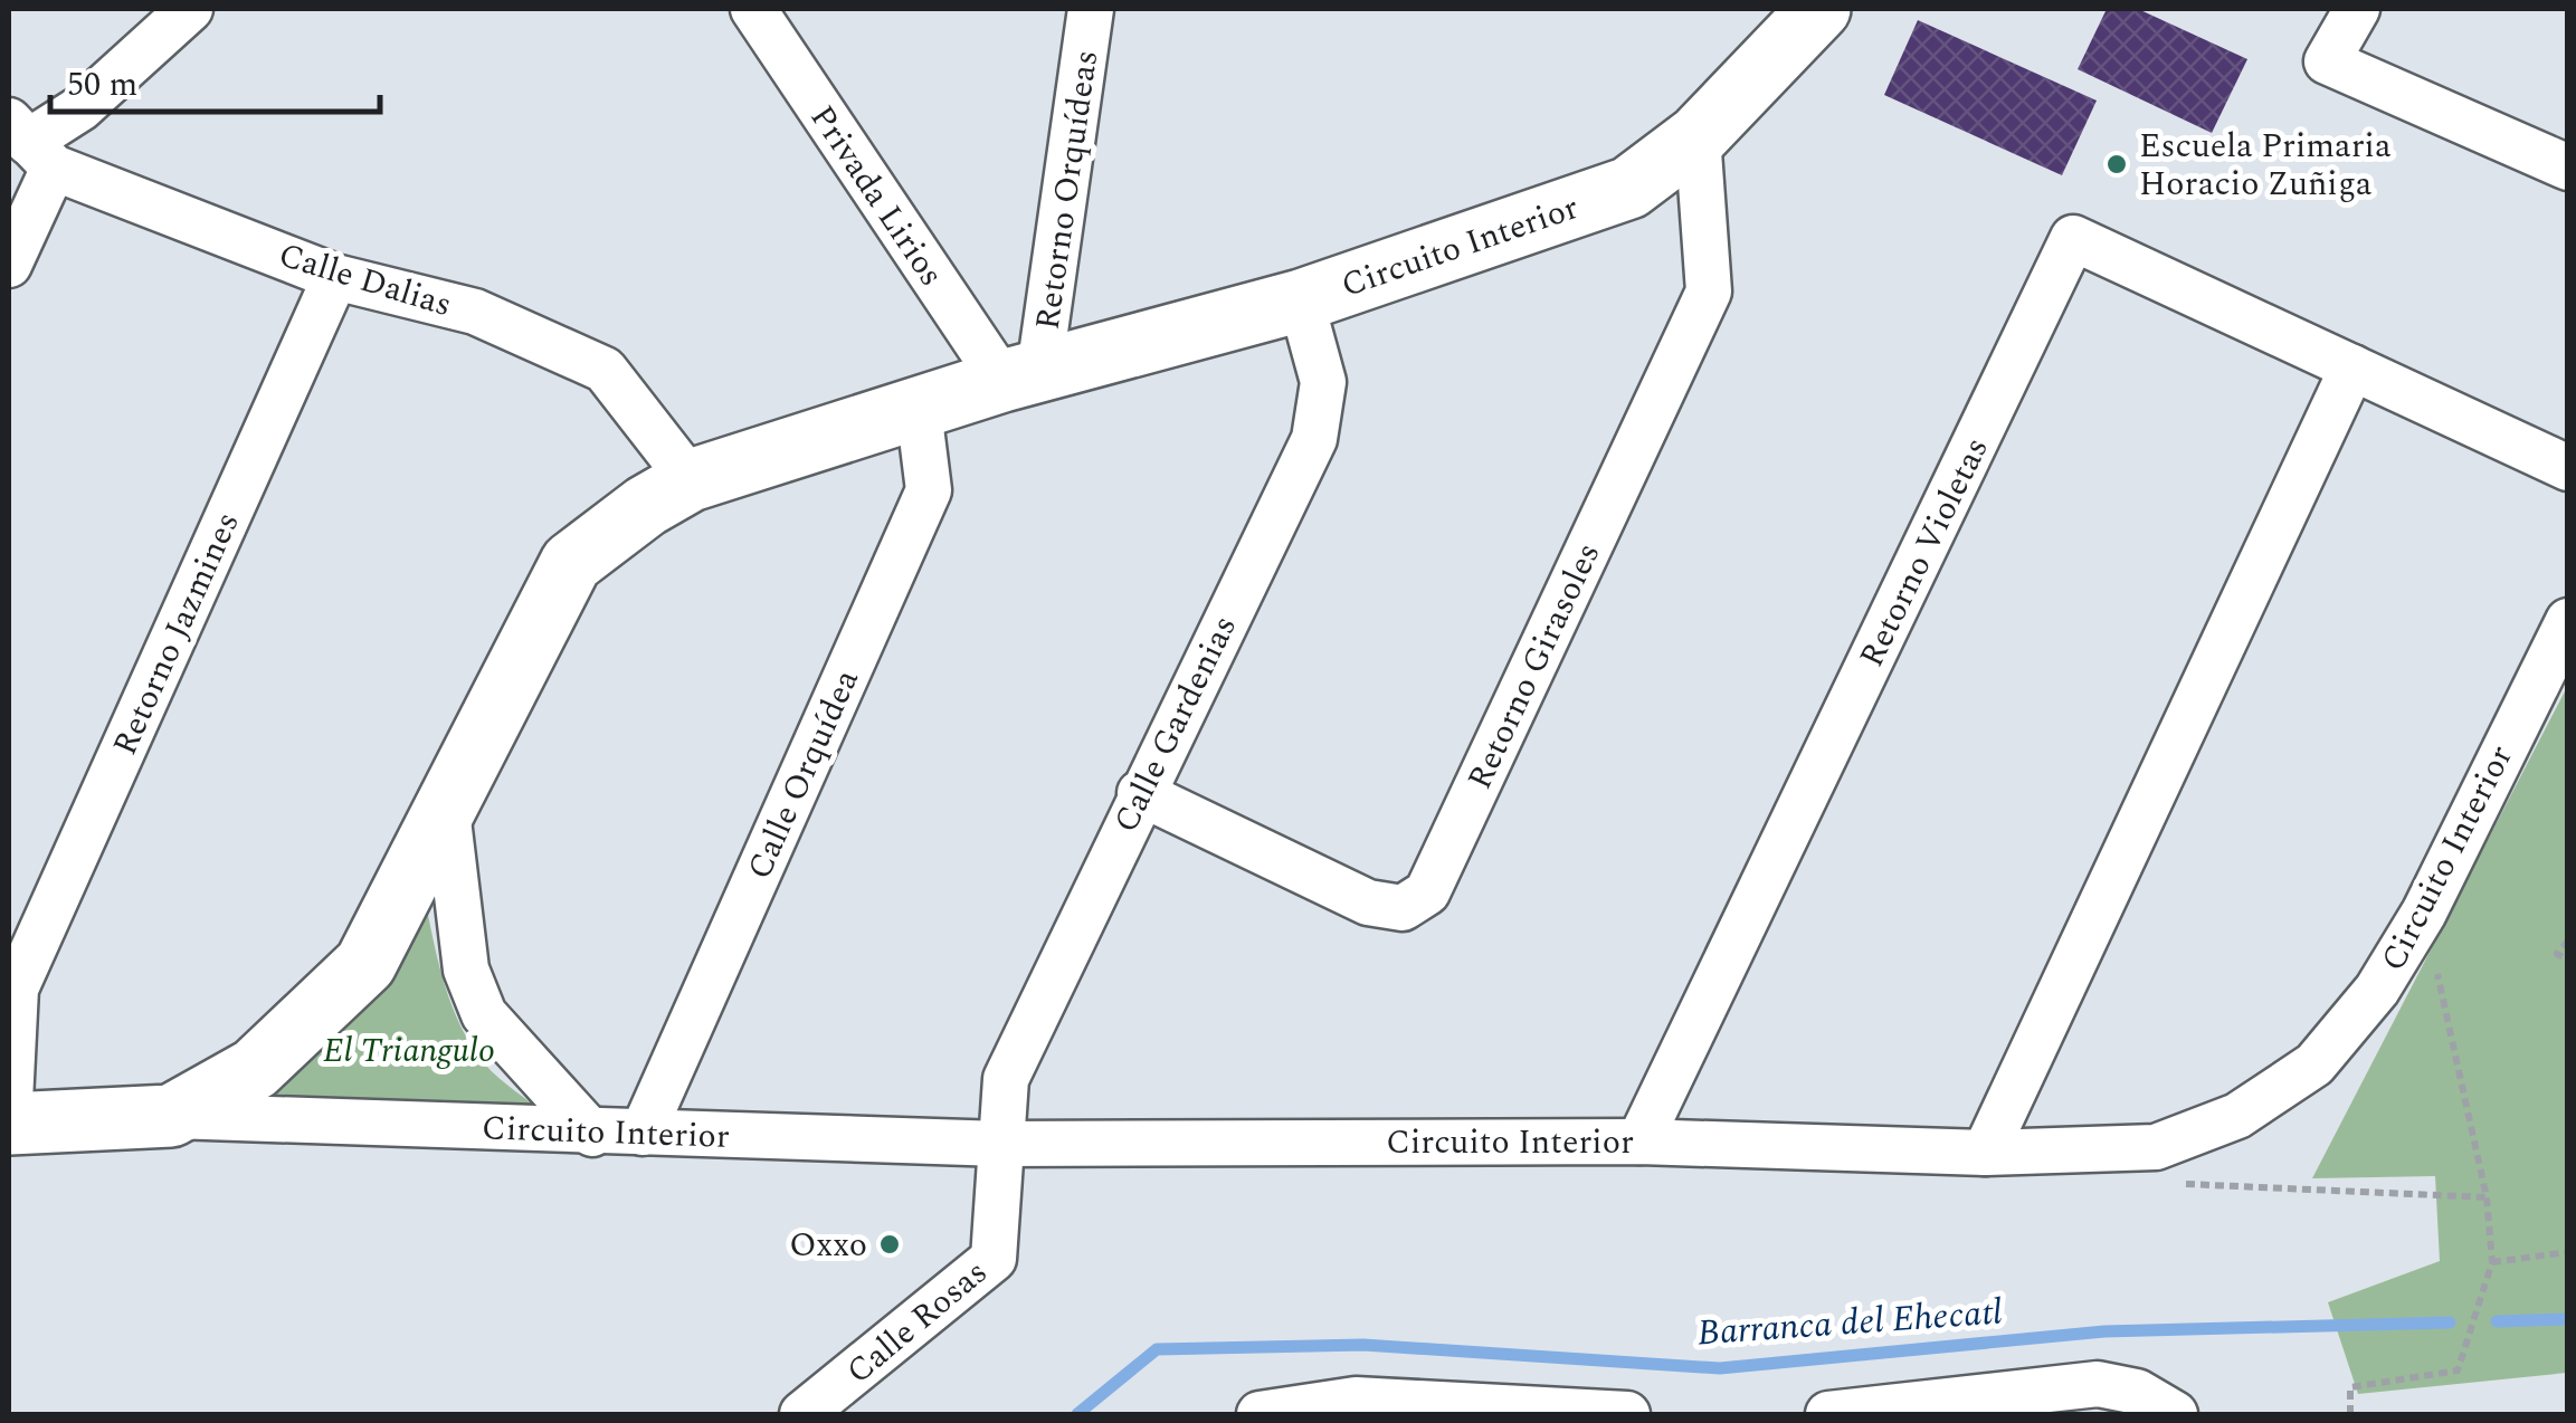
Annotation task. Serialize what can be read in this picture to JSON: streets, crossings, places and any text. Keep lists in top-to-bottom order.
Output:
{
  "streets": {
    "main road": ["Circuito Interior"],
    "street": [
      "Retorno Orquídeas",
      "Privada Lirios",
      "Calle Dalias",
      "Retorno Violetas",
      "Retorno Jazmines",
      "Retorno Girasoles",
      "Calle Gardenias",
      "Calle Orquídea",
      "Calle Rosas"
    ]
  },
  "crossings": [
    ["Retorno Orquídeas", "Privada Lirios"],
    ["Retorno Orquídeas", "Circuito Interior"],
    ["Privada Lirios", "Circuito Interior"],
    ["Circuito Interior", "Calle Dalias"],
    ["Circuito Interior", "Retorno Violetas"],
    ["Circuito Interior", "Retorno Jazmines"],
    ["Circuito Interior", "Retorno Girasoles"],
    ["Circuito Interior", "Calle Gardenias"],
    ["Circuito Interior", "Calle Orquídea"],
    ["Circuito Interior", "Calle Rosas"],
    ["Calle Dalias", "Retorno Jazmines"],
    ["Retorno Girasoles", "Calle Gardenias"],
    ["Calle Gardenias", "Calle Rosas"]
  ],
  "water": ["Barranca del Ehecatl"],
  "parks": ["El Triangulo"],
  "places": ["Escuela Primaria Horacio Zuñiga", "Oxxo"],
  "scale_bar": "50 m"
}
